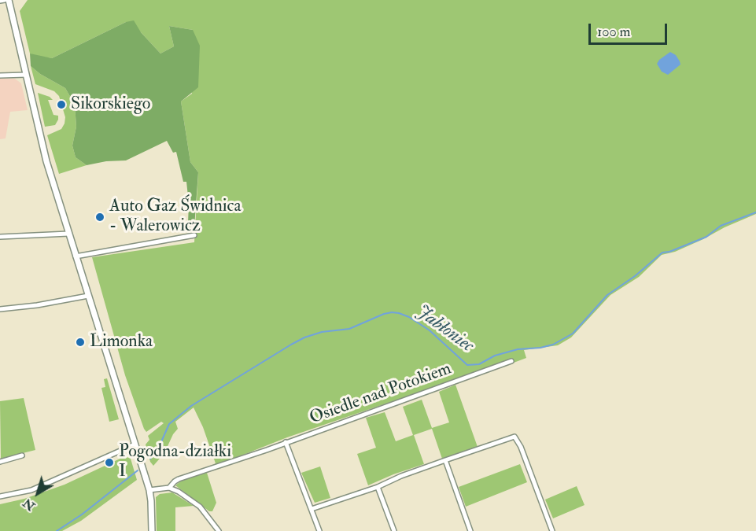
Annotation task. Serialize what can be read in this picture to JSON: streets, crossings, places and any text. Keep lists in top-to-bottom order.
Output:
{
  "streets": {
    "street": ["Osiedle nad Potokiem"]
  },
  "water": ["Jabłoniec"],
  "places": [
    "Sikorskiego",
    "Auto Gaz Świdnica - Walerowicz",
    "Limonka",
    "Pogodna-działki I"
  ],
  "scale_bar": "100 m",
  "north": "bottom left"
}
